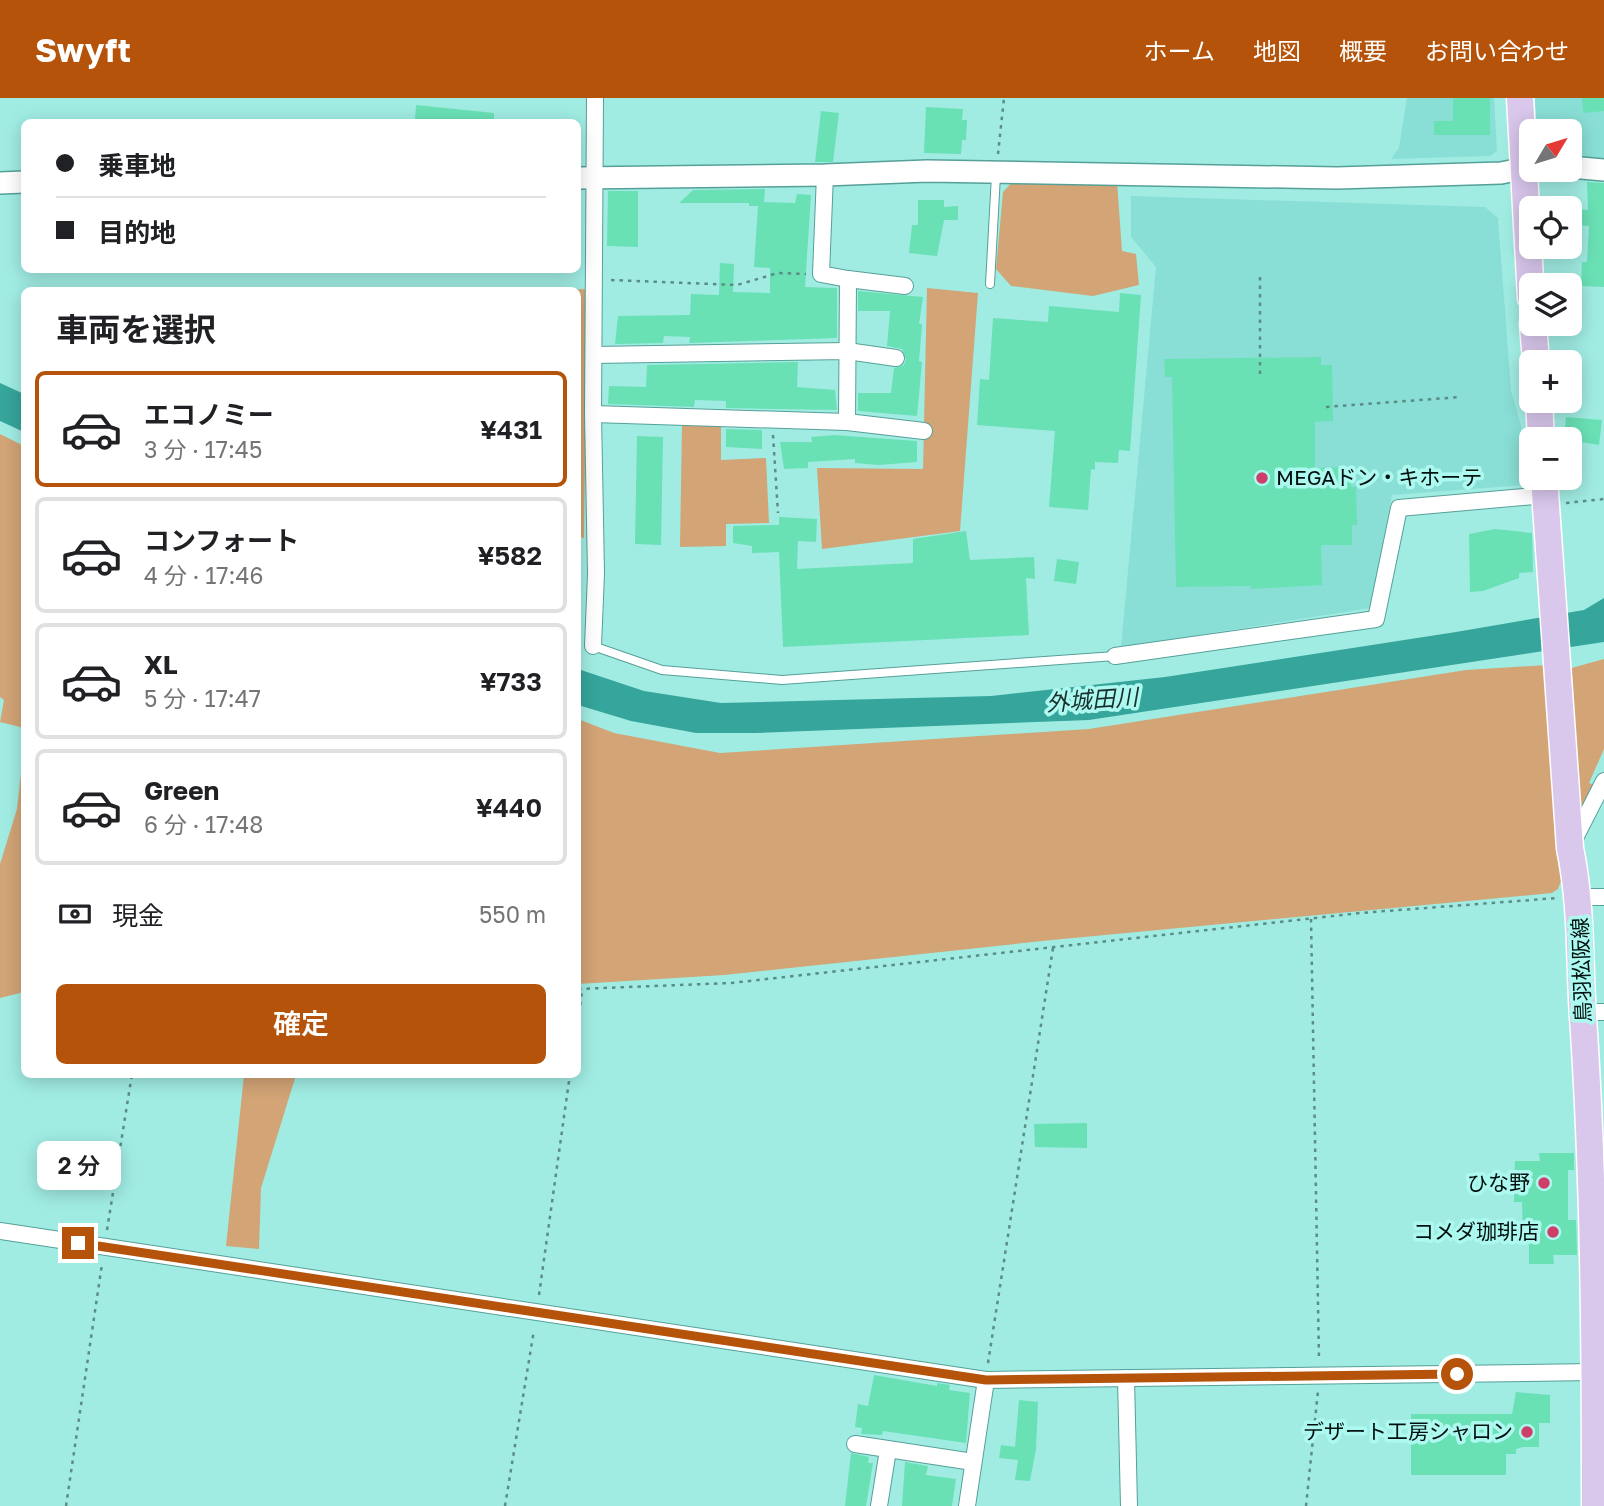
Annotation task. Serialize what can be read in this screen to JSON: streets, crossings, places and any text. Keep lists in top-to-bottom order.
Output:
{
  "streets": {
    "main road": ["鳥羽松阪線"]
  },
  "water": ["外城田川"],
  "places": [
    "MEGAドン・キホーテ",
    "ひな野",
    "コメダ珈琲店",
    "デザート工房シャロン"
  ],
  "north": "top right",
  "page": {
    "header": "Swyft",
    "nav": [
      "ホーム",
      "地図",
      "概要",
      "お問い合わせ"
    ],
    "map_buttons": ["+", "−"],
    "banner": ["乗車地", "目的地"],
    "heading": "車両を選択",
    "list": [
      {
        "name": "エコノミー",
        "note": "3 分 · 17:45",
        "value": "¥431"
      },
      {
        "name": "コンフォート",
        "note": "4 分 · 17:46",
        "value": "¥582"
      },
      {
        "name": "XL",
        "note": "5 分 · 17:47",
        "value": "¥733"
      },
      {
        "name": "Green",
        "note": "6 分 · 17:48",
        "value": "¥440"
      }
    ],
    "pay": ["現金", "550 m"],
    "buttons": "確定",
    "bubble": "2 分"
  }
}
